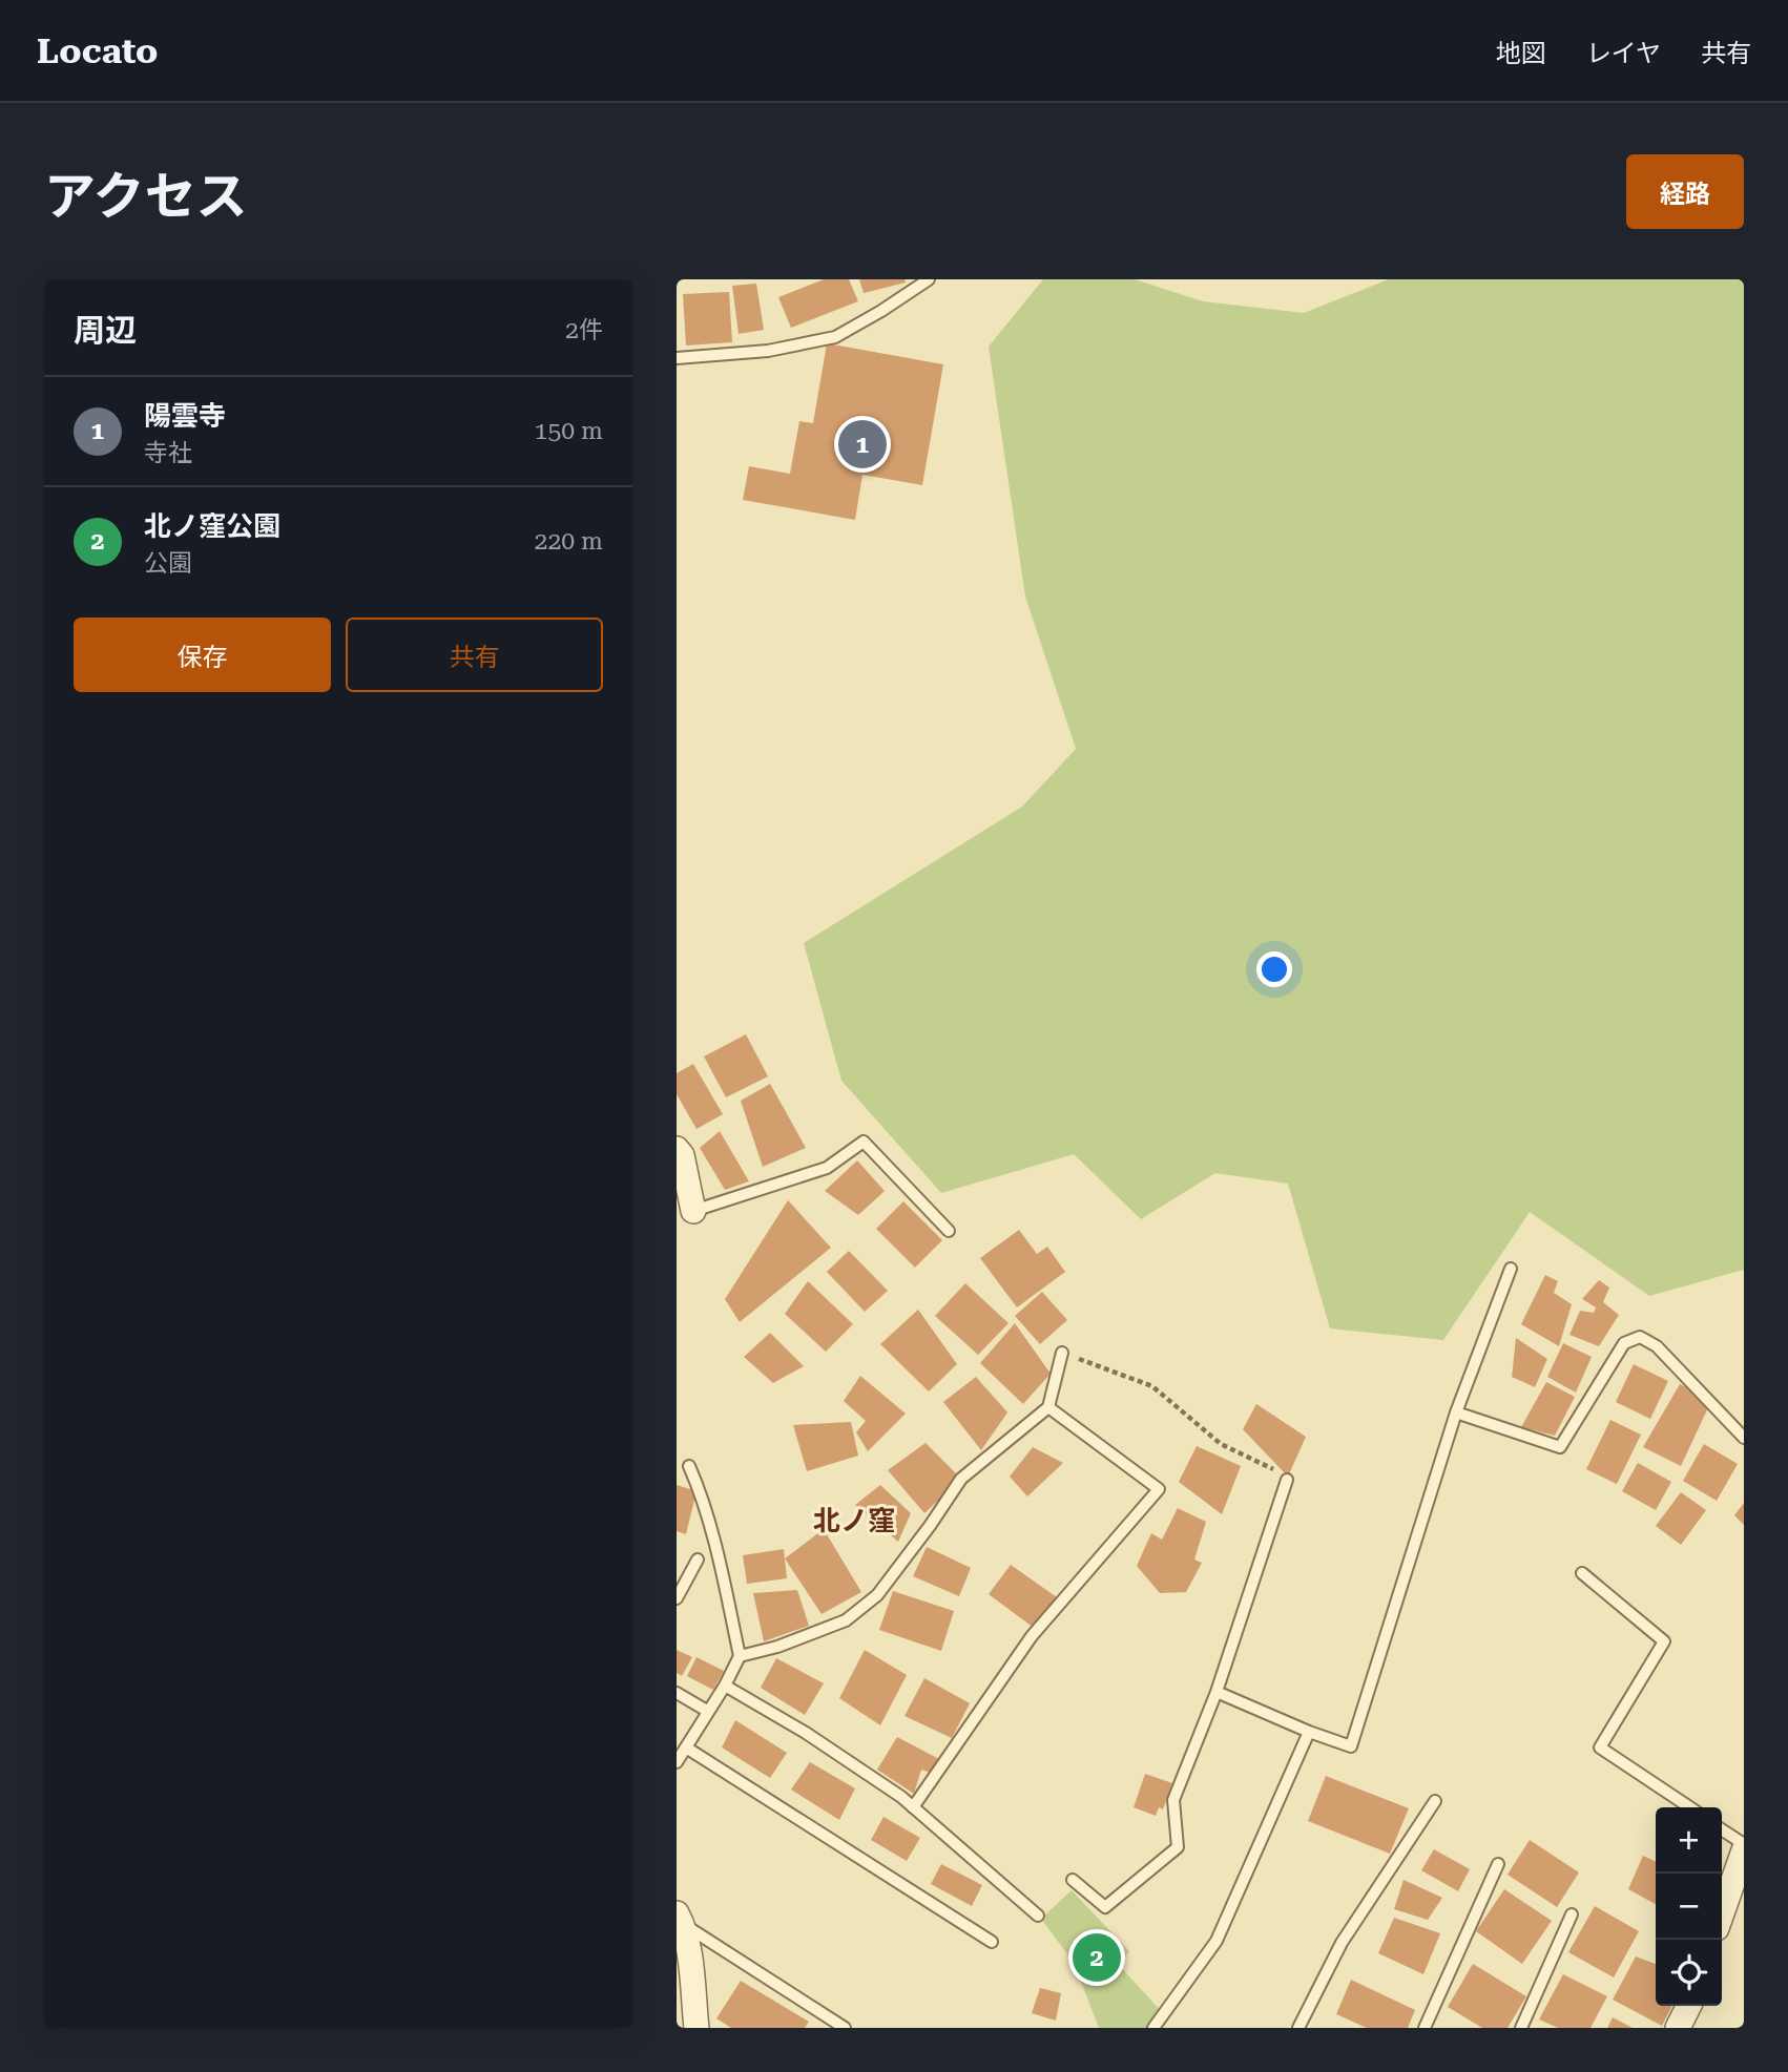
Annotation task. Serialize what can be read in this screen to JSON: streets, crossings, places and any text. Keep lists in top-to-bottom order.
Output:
{
  "districts": ["北ノ窪"],
  "page": {
    "header": "Locato",
    "nav": ["地図", "レイヤ", "共有"],
    "title": "アクセス",
    "buttons": [
      "経路",
      ["保存", "共有"]
    ],
    "heading": ["周辺", "2件"],
    "list": [
      {
        "mark": "1",
        "name": "陽雲寺",
        "note": "寺社",
        "value": "150 m"
      },
      {
        "mark": "2",
        "name": "北ノ窪公園",
        "note": "公園",
        "value": "220 m"
      }
    ],
    "pins": ["1", "2"],
    "map_buttons": ["+", "−"]
  }
}
